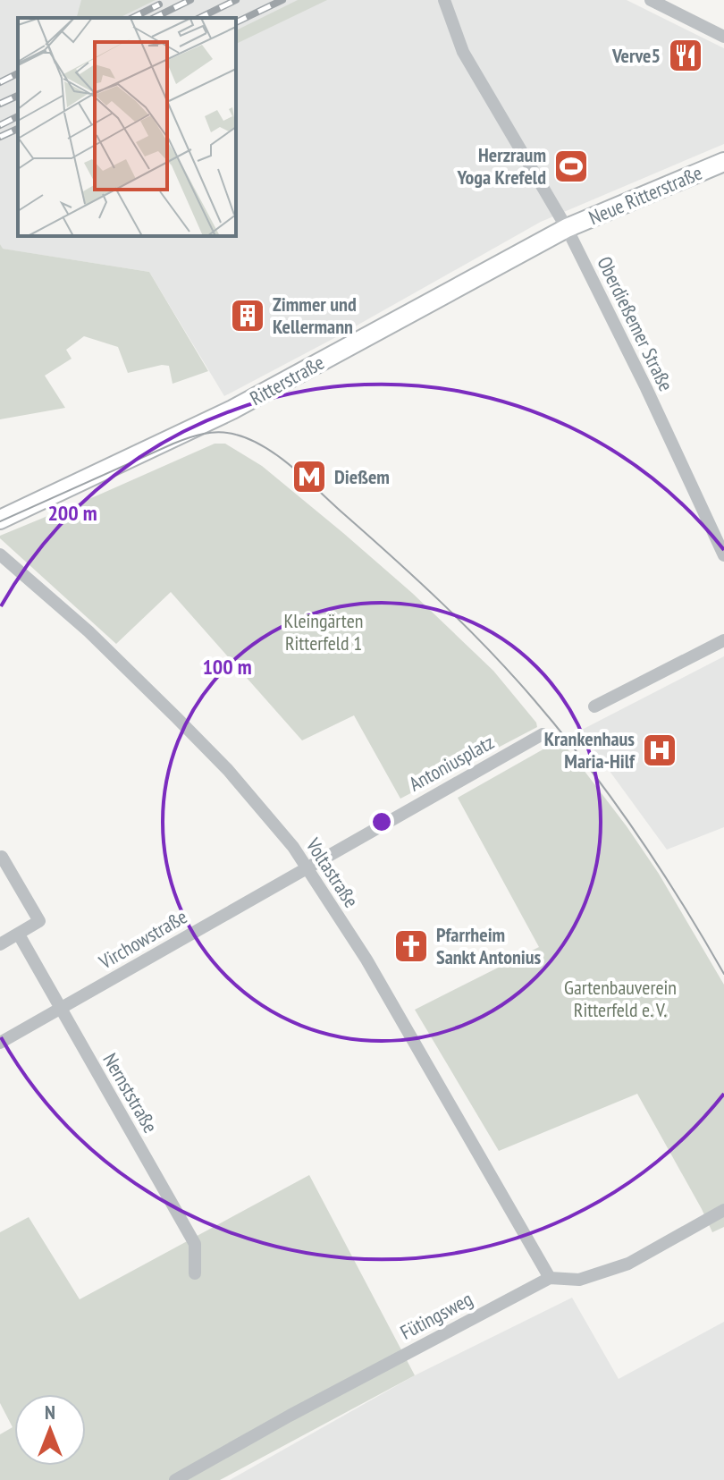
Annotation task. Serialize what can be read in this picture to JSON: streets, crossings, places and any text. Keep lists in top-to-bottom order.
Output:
{
  "streets": {
    "main road": ["Neue Ritterstraße", "Ritterstraße"],
    "street": [
      "Oberdießemer Straße",
      "Antoniusplatz",
      "Voltastraße",
      "Virchowstraße",
      "Nernststraße",
      "Fütingsweg"
    ]
  },
  "crossings": [
    ["Neue Ritterstraße", "Oberdießemer Straße"],
    ["Neue Ritterstraße", "Ritterstraße"],
    ["Oberdießemer Straße", "Ritterstraße"],
    ["Antoniusplatz", "Voltastraße"],
    ["Antoniusplatz", "Virchowstraße"],
    ["Voltastraße", "Virchowstraße"],
    ["Voltastraße", "Fütingsweg"],
    ["Virchowstraße", "Nernststraße"]
  ],
  "parks": ["Kleingärten Ritterfeld 1", "Gartenbauverein Ritterfeld e. V."],
  "places": {
    "restaurant": ["Verve5"],
    "sports": ["Herzraum Yoga Krefeld"],
    "building": ["Zimmer und Kellermann"],
    "metro station": ["Dießem"],
    "hospital": ["Krankenhaus Maria-Hilf"],
    "church": ["Pfarrheim Sankt Antonius"]
  },
  "north": "top",
  "rings": ["200 m", "100 m"]
}
